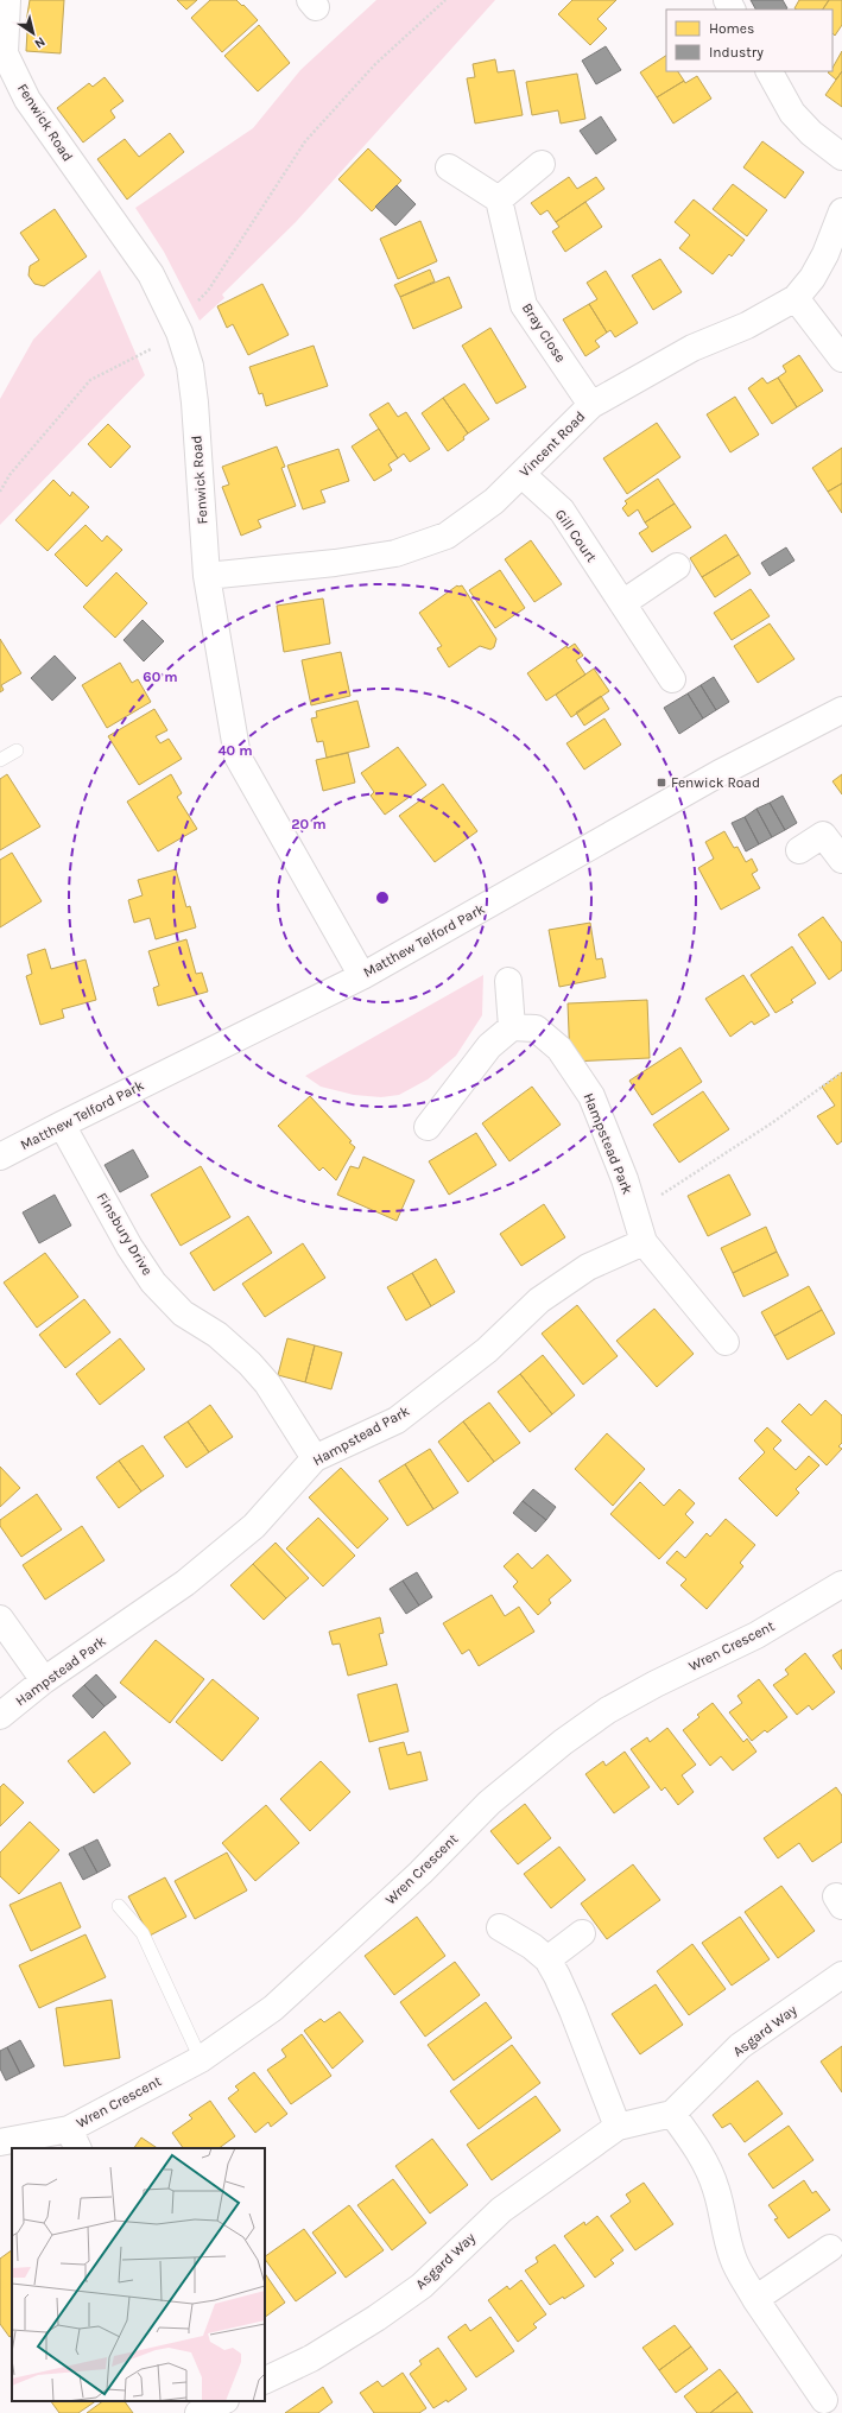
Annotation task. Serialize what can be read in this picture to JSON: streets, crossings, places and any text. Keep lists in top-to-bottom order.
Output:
{
  "streets": {
    "street": [
      "Fenwick Road",
      "Bray Close",
      "Vincent Road",
      "Gill Court",
      "Matthew Telford Park",
      "Hampstead Park",
      "Finsbury Drive",
      "Wren Crescent",
      "Asgard Way"
    ]
  },
  "crossings": [
    ["Fenwick Road", "Vincent Road"],
    ["Fenwick Road", "Matthew Telford Park"],
    ["Bray Close", "Vincent Road"],
    ["Vincent Road", "Gill Court"],
    ["Matthew Telford Park", "Finsbury Drive"],
    ["Hampstead Park", "Finsbury Drive"]
  ],
  "places": {
    "transit": ["Fenwick Road"]
  },
  "legend": ["Homes", "Industry"],
  "north": "bottom right",
  "rings": ["60 m", "40 m", "20 m"]
}
